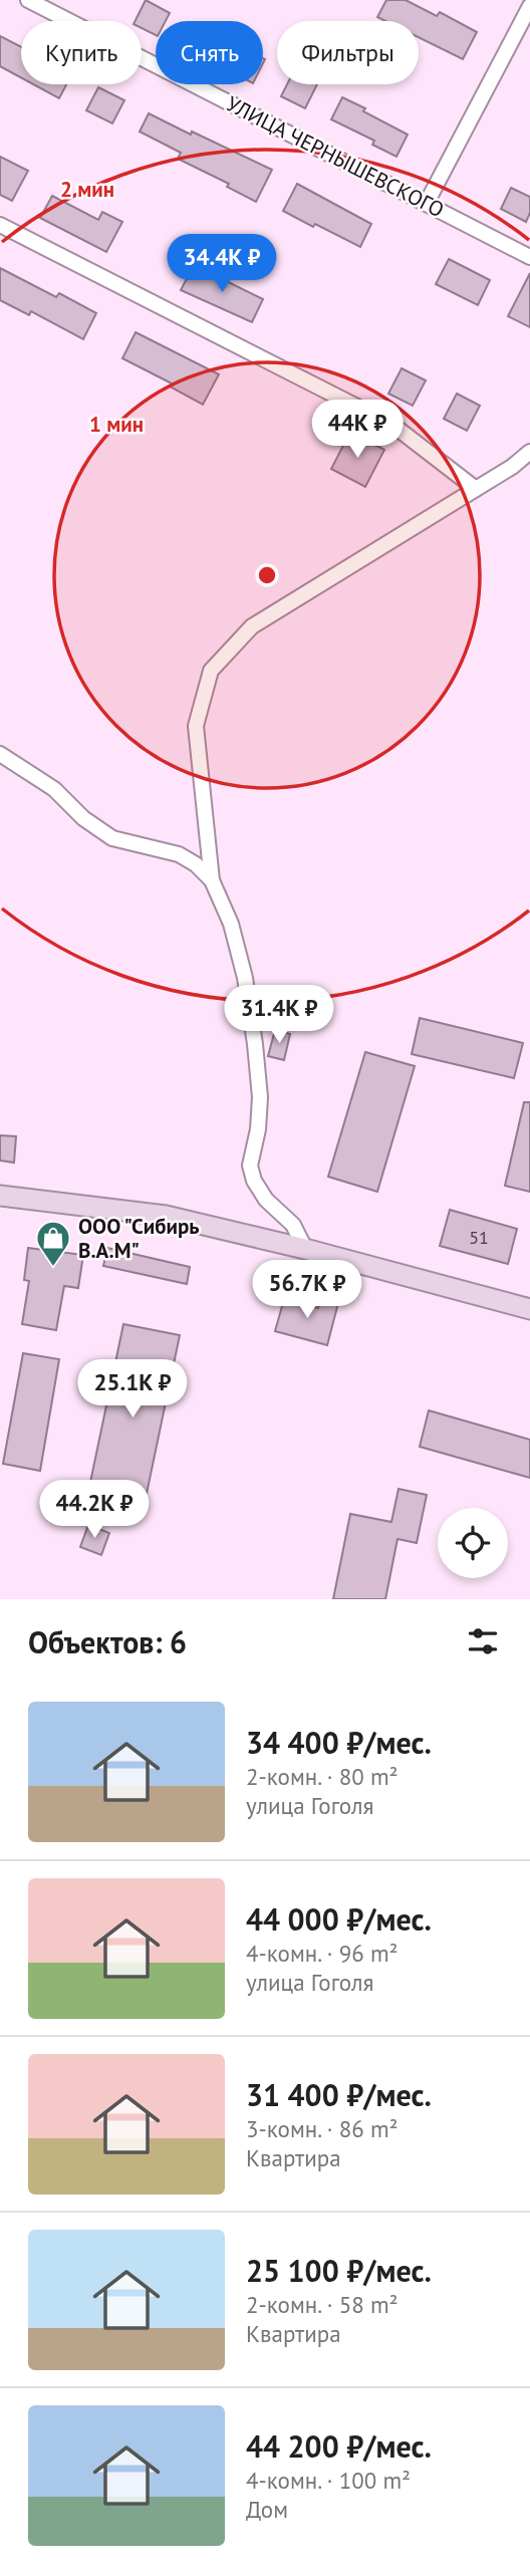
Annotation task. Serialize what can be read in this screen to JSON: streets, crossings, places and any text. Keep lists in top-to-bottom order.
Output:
{
  "streets": {
    "street": ["УЛИЦА ЧЕРНЫШЕВСКОГО"]
  },
  "places": {
    "shop": ["ООО \"Сибирь В.А.М\""]
  },
  "house_numbers": ["51"],
  "page": {
    "chip": ["Купить", "Снять", "Фильтры"],
    "price": [
      "34.4K ₽",
      "44K ₽",
      "31.4K ₽",
      "56.7K ₽",
      "25.1K ₽",
      "44.2K ₽"
    ],
    "heading": "Объектов: 6",
    "list": [
      {
        "name": "34 400 ₽/мес.",
        "note": "2-комн. · 80 m² · улица Гоголя"
      },
      {
        "name": "44 000 ₽/мес.",
        "note": "4-комн. · 96 m² · улица Гоголя"
      },
      {
        "name": "31 400 ₽/мес.",
        "note": "3-комн. · 86 m² · Квартира"
      },
      {
        "name": "25 100 ₽/мес.",
        "note": "2-комн. · 58 m² · Квартира"
      },
      {
        "name": "44 200 ₽/мес.",
        "note": "4-комн. · 100 m² · Дом"
      }
    ]
  },
  "rings": ["2 мин", "1 мин"]
}
